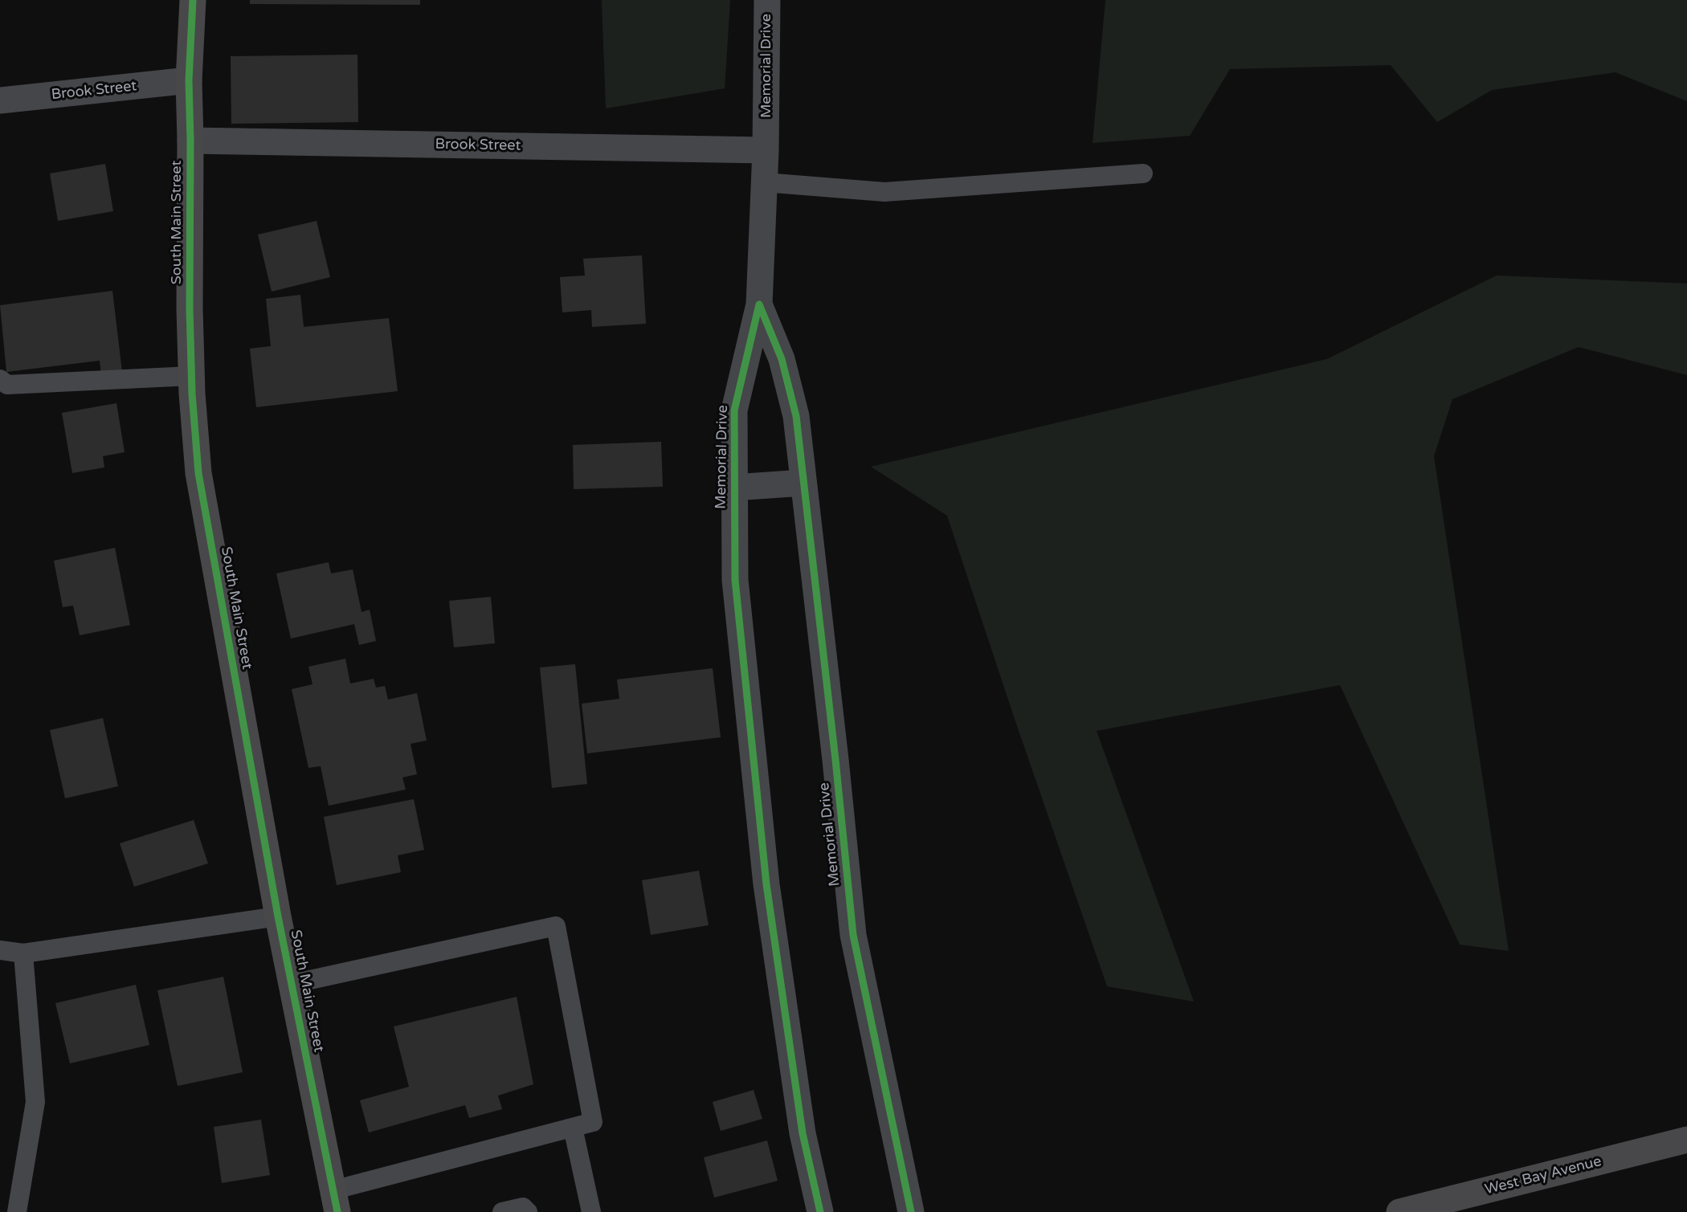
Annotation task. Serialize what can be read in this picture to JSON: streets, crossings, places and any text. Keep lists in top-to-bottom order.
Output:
{
  "streets": {
    "highway": ["South Main Street"],
    "main road": ["West Bay Avenue"],
    "street": ["Memorial Drive", "Brook Street"]
  },
  "crossings": [
    ["Memorial Drive", "Brook Street"],
    ["Brook Street", "South Main Street"]
  ]
}
